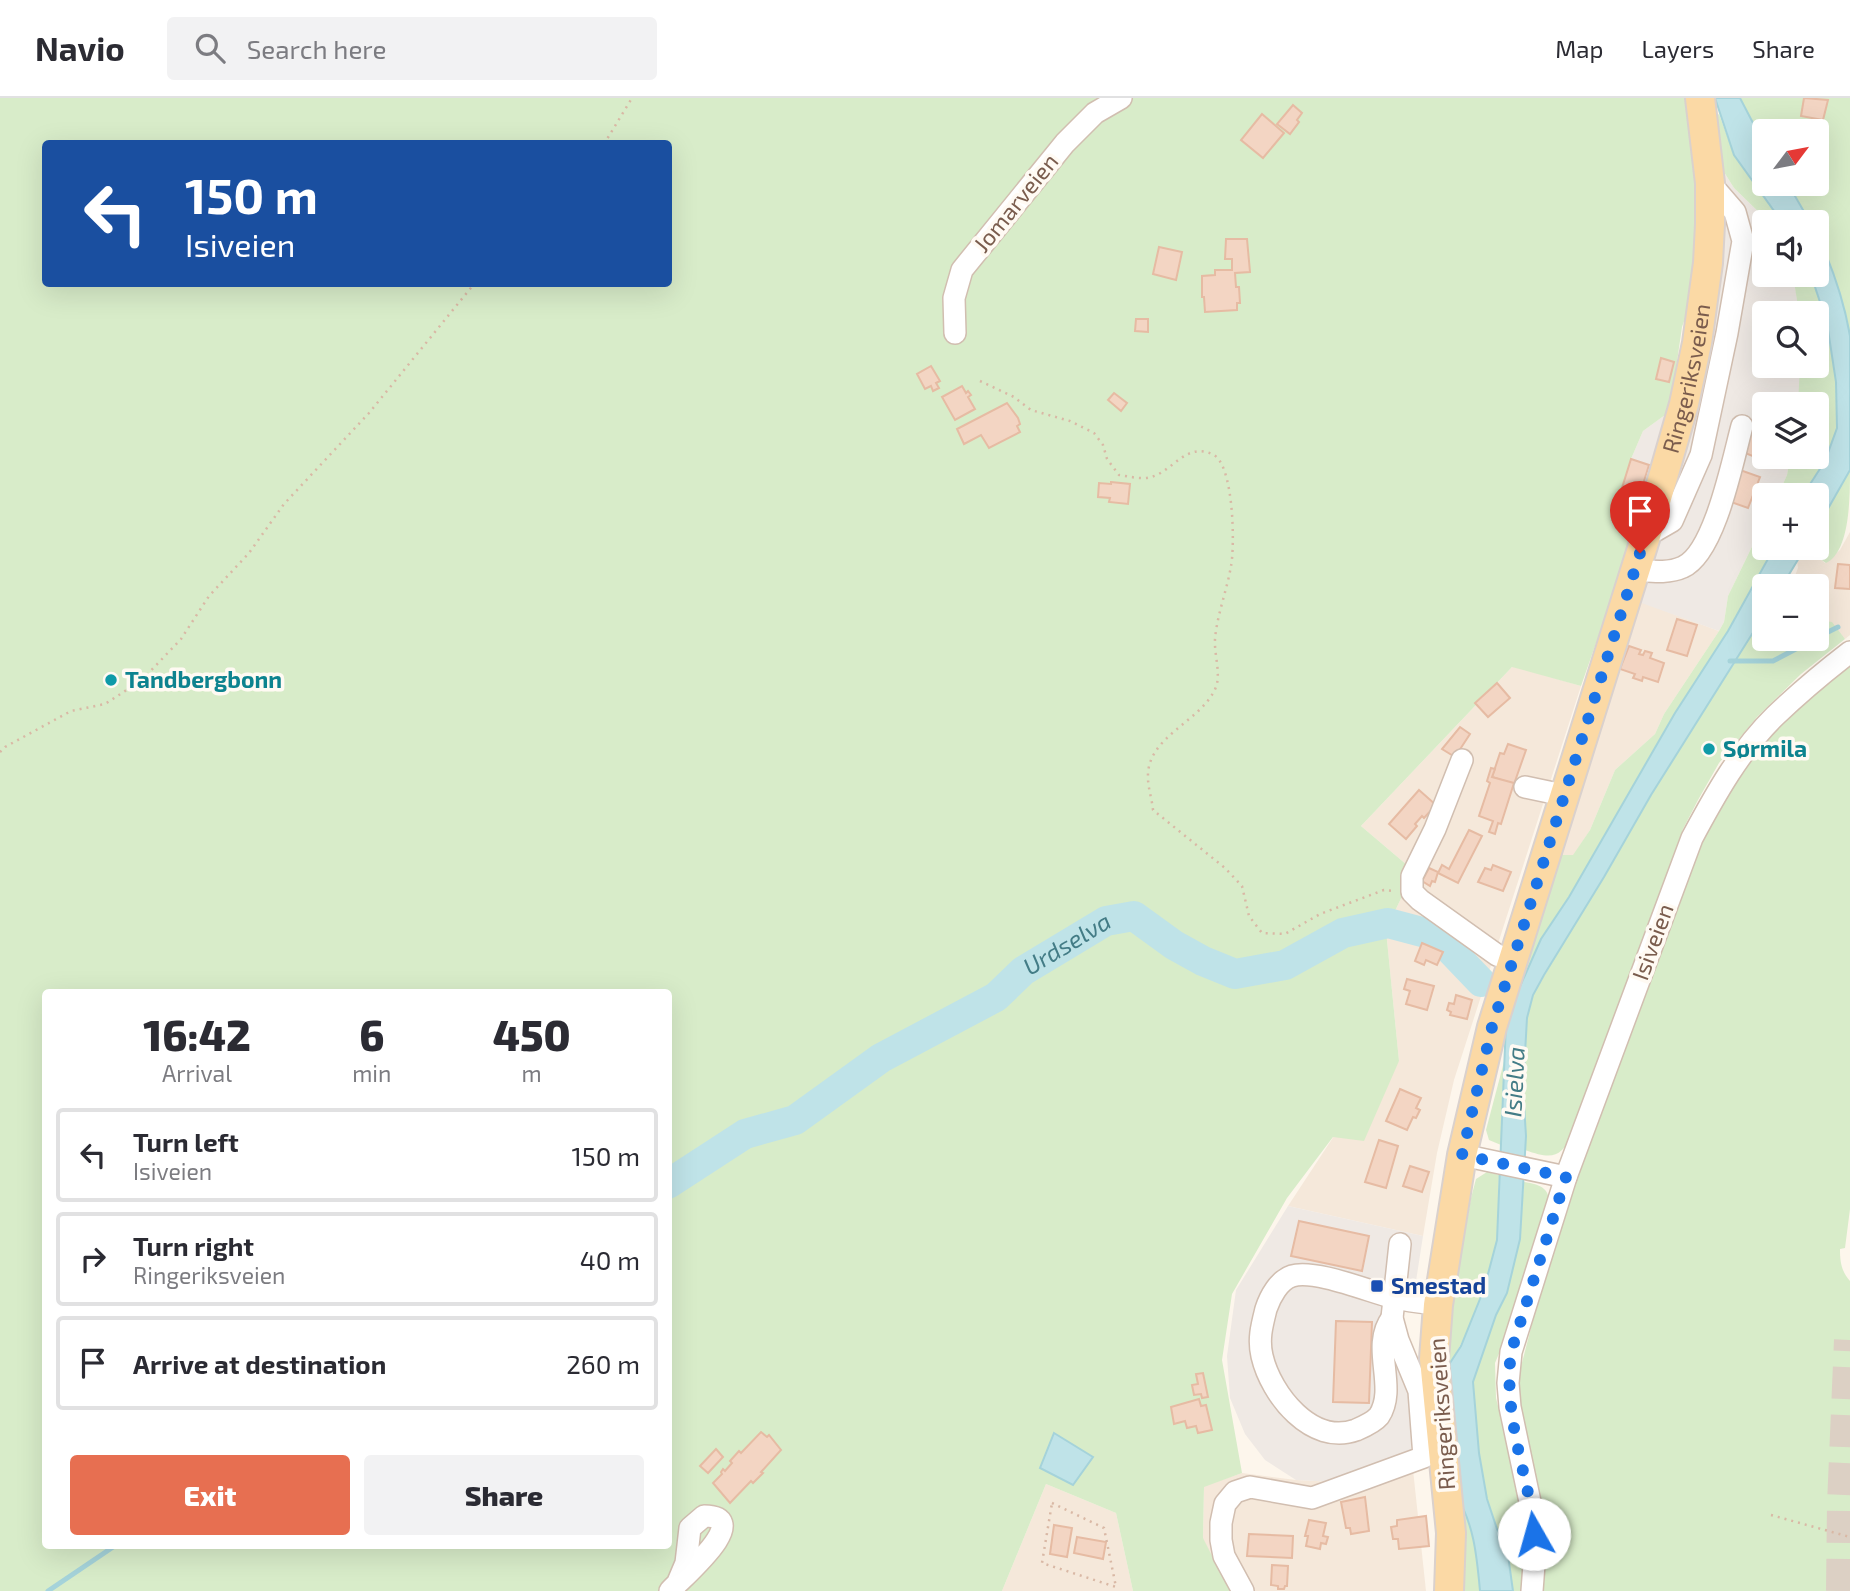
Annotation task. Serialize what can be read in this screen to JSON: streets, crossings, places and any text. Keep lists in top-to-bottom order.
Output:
{
  "streets": {
    "main road": ["Ringeriksveien"],
    "street": ["Jomarveien", "Isiveien"]
  },
  "water": ["Urdselva", "Isielva"],
  "places": {
    "other": ["Tandbergbonn", "Sørmila"],
    "transit": ["Smestad"]
  },
  "north": "top right",
  "page": {
    "header": "Navio",
    "search": "Search here",
    "nav": ["Map", "Layers", "Share"],
    "map_buttons": ["+", "−"],
    "turn": ["150 m", "Isiveien"],
    "eta": [
      "16:42",
      "Arrival",
      "6",
      "min",
      "450",
      "m"
    ],
    "list": [
      {
        "name": "Turn left",
        "note": "Isiveien",
        "value": "150 m"
      },
      {
        "name": "Turn right",
        "note": "Ringeriksveien",
        "value": "40 m"
      },
      {
        "name": "Arrive at destination",
        "value": "260 m"
      }
    ],
    "buttons": ["Exit", "Share"]
  }
}
